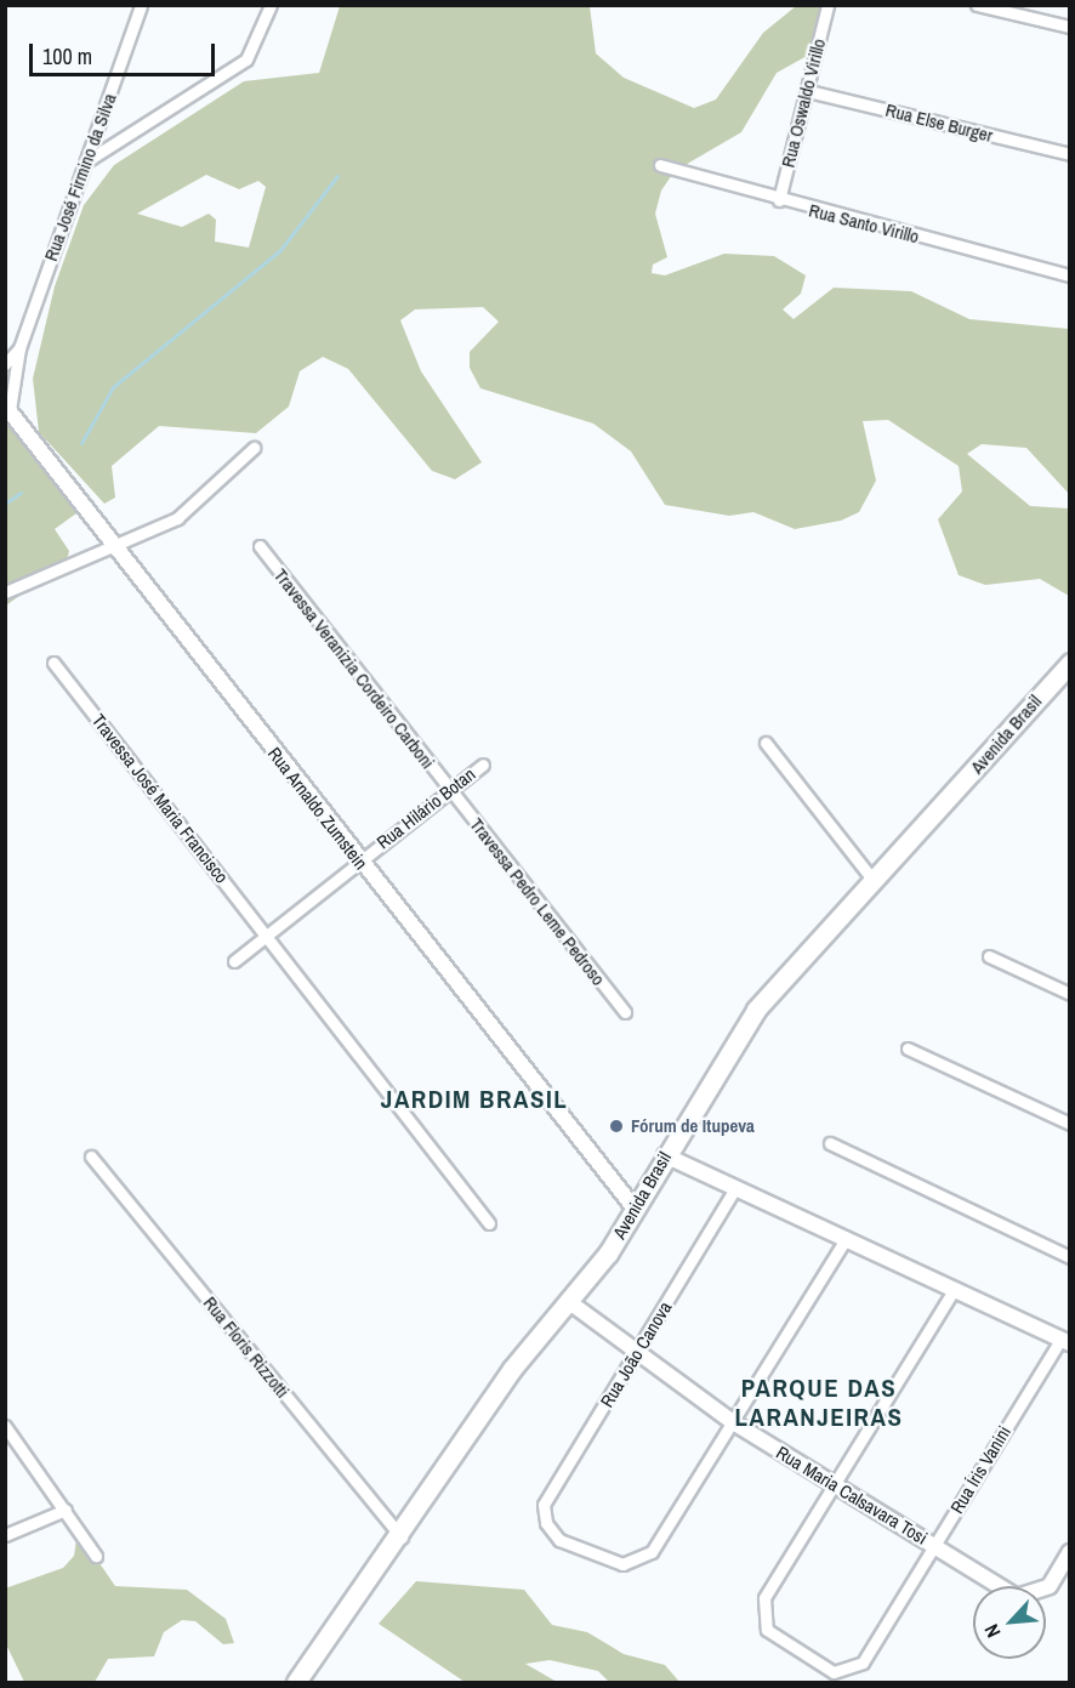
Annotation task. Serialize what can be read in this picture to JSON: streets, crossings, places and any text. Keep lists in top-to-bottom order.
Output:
{
  "streets": {
    "main road": ["Avenida Brasil"],
    "street": [
      "Rua Oswaldo Virillo",
      "Rua Else Burger",
      "Rua José Firmino da Silva",
      "Rua Santo Virillo",
      "Travessa Veranizia Cordeiro Carboni",
      "Travessa José Maria Francisco",
      "Rua Arnaldo Zumstein",
      "Rua Hilário Botan",
      "Travessa Pedro Leme Pedroso",
      "Rua Floris Rizzotti",
      "Rua João Canova",
      "Rua Íris Vanini",
      "Rua Maria Calsavara Tosi"
    ]
  },
  "crossings": [
    ["Rua Oswaldo Virillo", "Rua Else Burger"],
    ["Rua Oswaldo Virillo", "Rua Santo Virillo"],
    ["Rua José Firmino da Silva", "Rua Arnaldo Zumstein"],
    ["Travessa Veranizia Cordeiro Carboni", "Rua Hilário Botan"],
    ["Travessa Veranizia Cordeiro Carboni", "Travessa Pedro Leme Pedroso"],
    ["Avenida Brasil", "Rua Arnaldo Zumstein"],
    ["Avenida Brasil", "Rua Floris Rizzotti"],
    ["Avenida Brasil", "Rua Maria Calsavara Tosi"],
    ["Travessa José Maria Francisco", "Rua Hilário Botan"],
    ["Rua Arnaldo Zumstein", "Rua Hilário Botan"],
    ["Rua Hilário Botan", "Travessa Pedro Leme Pedroso"],
    ["Rua João Canova", "Rua Maria Calsavara Tosi"],
    ["Rua Íris Vanini", "Rua Maria Calsavara Tosi"]
  ],
  "districts": ["JARDIM BRASIL", "PARQUE DAS LARANJEIRAS"],
  "places": ["Fórum de Itupeva"],
  "scale_bar": "100 m",
  "north": "bottom left"
}
